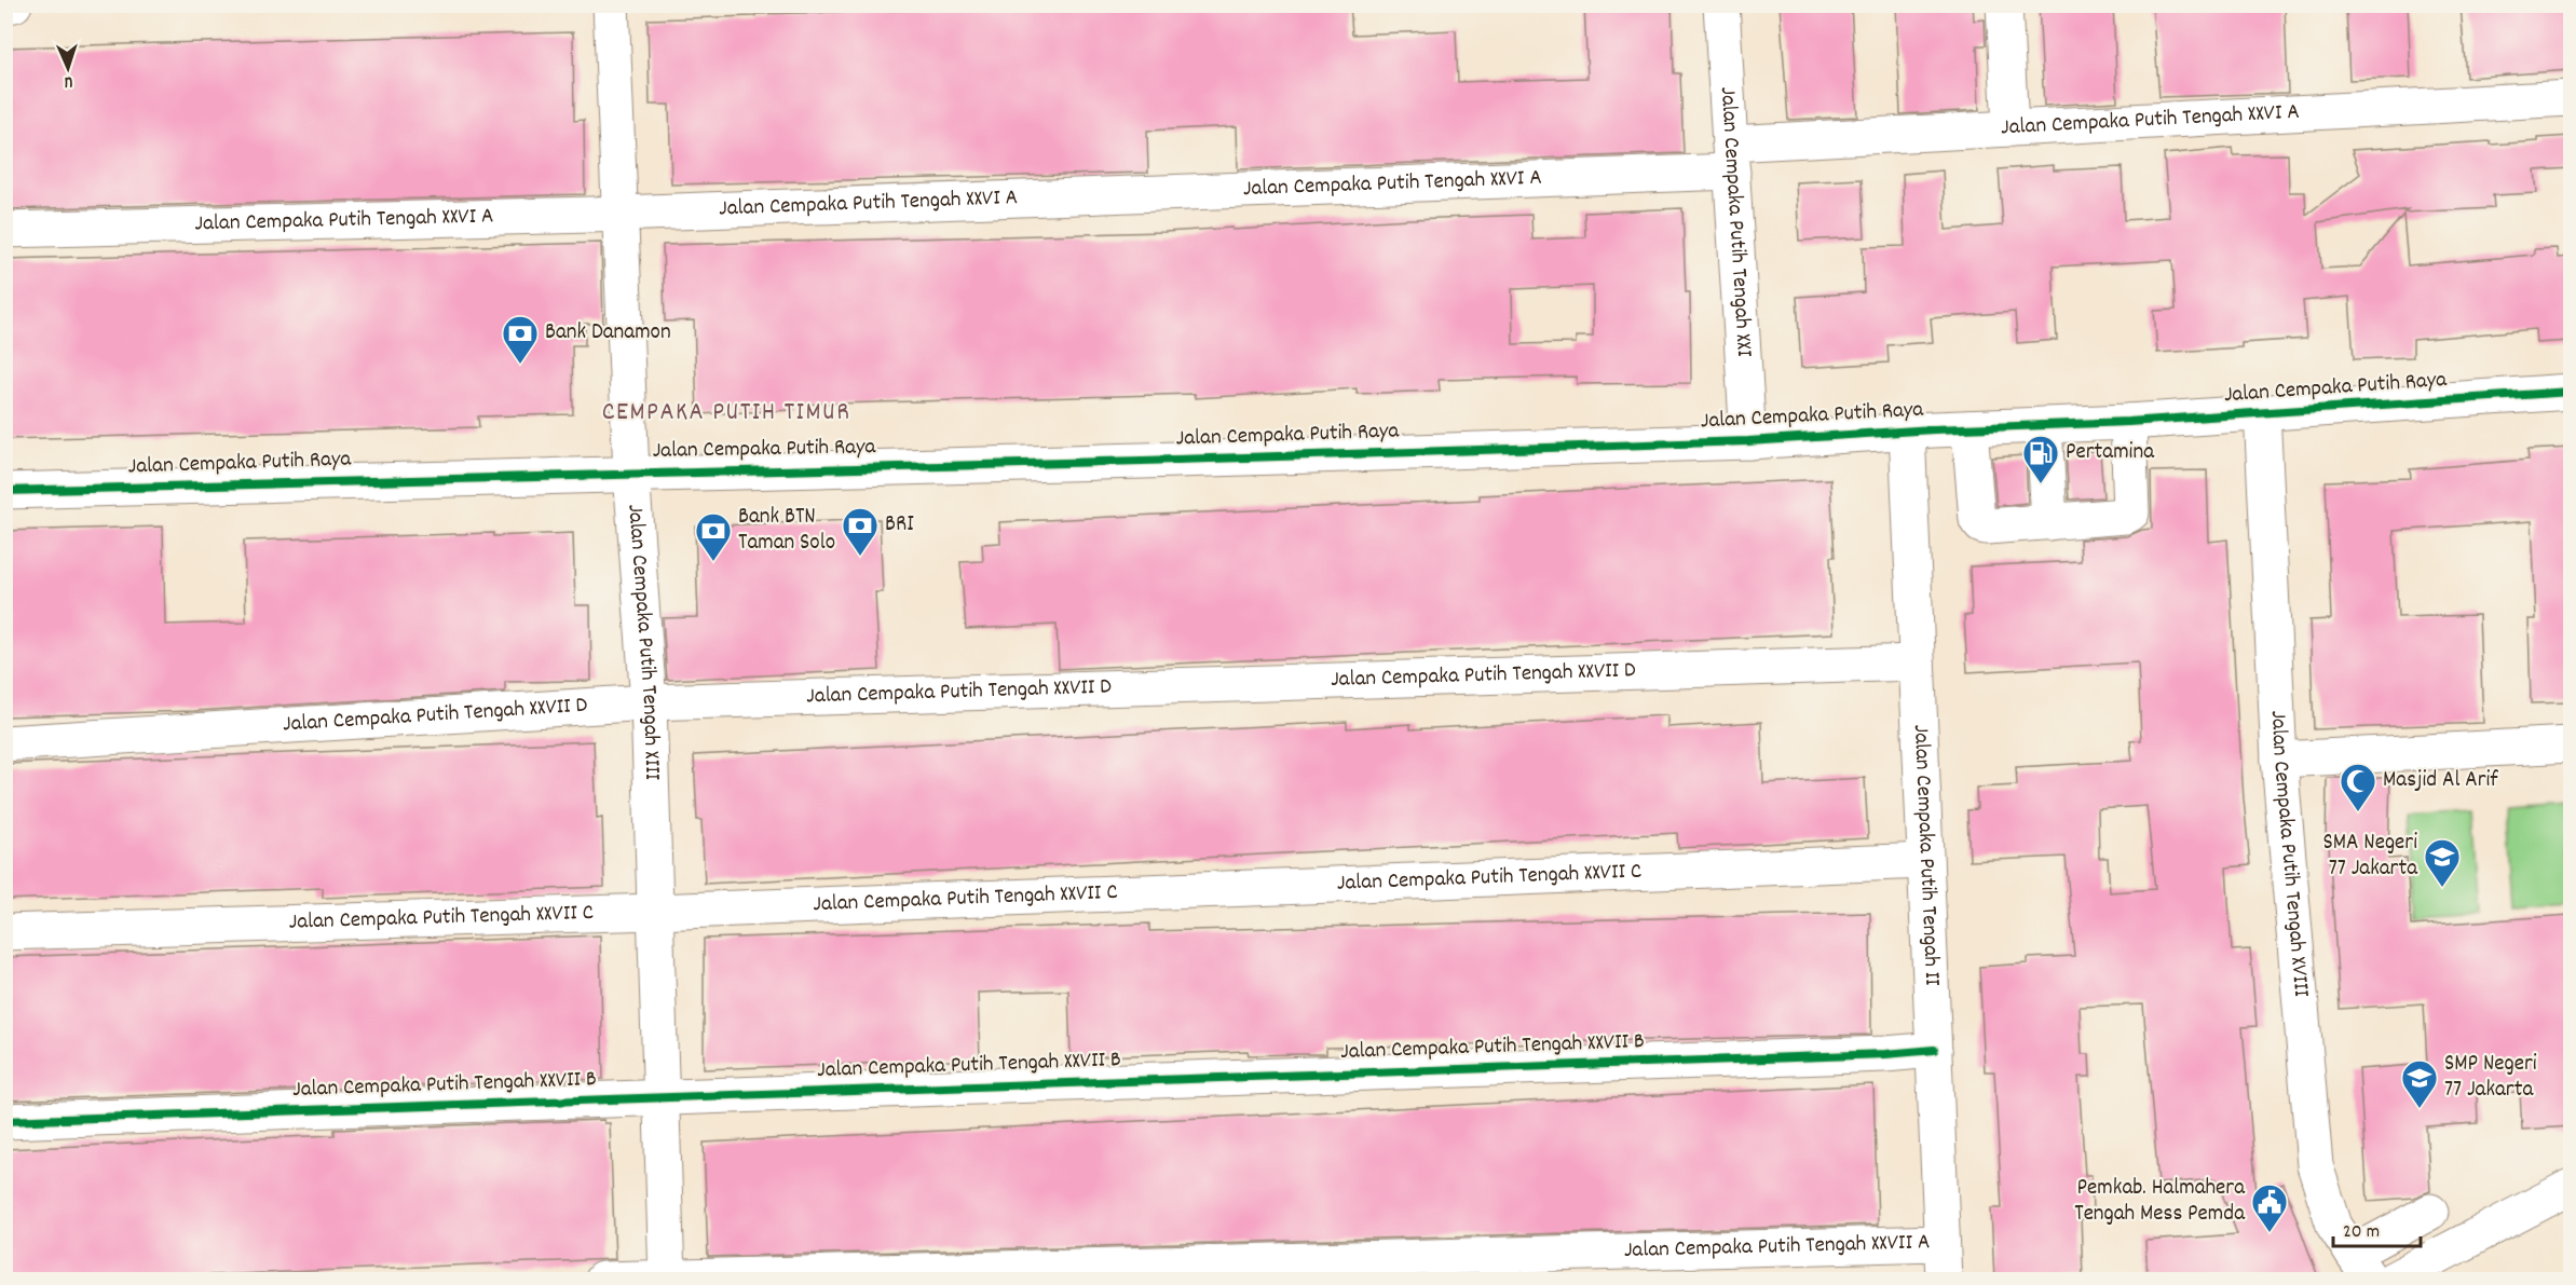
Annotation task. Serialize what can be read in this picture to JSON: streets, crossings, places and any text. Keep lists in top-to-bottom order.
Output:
{
  "streets": {
    "street": [
      "Jalan Cempaka Putih Tengah XXVI A",
      "Jalan Cempaka Putih Tengah XXI",
      "Jalan Cempaka Putih Raya",
      "Jalan Cempaka Putih Tengah XIII",
      "Jalan Cempaka Putih Tengah XXVII D",
      "Jalan Cempaka Putih Tengah XVIII",
      "Jalan Cempaka Putih Tengah II",
      "Jalan Cempaka Putih Tengah XXVII C",
      "Jalan Cempaka Putih Tengah XXVII B",
      "Jalan Cempaka Putih Tengah XXVII A"
    ]
  },
  "crossings": [
    ["Jalan Cempaka Putih Tengah XXVI A", "Jalan Cempaka Putih Tengah XXI"],
    ["Jalan Cempaka Putih Tengah XXVI A", "Jalan Cempaka Putih Tengah XIII"],
    ["Jalan Cempaka Putih Tengah XXI", "Jalan Cempaka Putih Raya"],
    ["Jalan Cempaka Putih Raya", "Jalan Cempaka Putih Tengah XIII"],
    ["Jalan Cempaka Putih Raya", "Jalan Cempaka Putih Tengah XVIII"],
    ["Jalan Cempaka Putih Raya", "Jalan Cempaka Putih Tengah II"],
    ["Jalan Cempaka Putih Tengah XIII", "Jalan Cempaka Putih Tengah XXVII D"],
    ["Jalan Cempaka Putih Tengah XIII", "Jalan Cempaka Putih Tengah XXVII C"],
    ["Jalan Cempaka Putih Tengah XIII", "Jalan Cempaka Putih Tengah XXVII B"],
    ["Jalan Cempaka Putih Tengah XIII", "Jalan Cempaka Putih Tengah XXVII A"],
    ["Jalan Cempaka Putih Tengah XXVII D", "Jalan Cempaka Putih Tengah II"],
    ["Jalan Cempaka Putih Tengah II", "Jalan Cempaka Putih Tengah XXVII C"],
    ["Jalan Cempaka Putih Tengah II", "Jalan Cempaka Putih Tengah XXVII B"],
    ["Jalan Cempaka Putih Tengah II", "Jalan Cempaka Putih Tengah XXVII A"]
  ],
  "districts": ["CEMPAKA PUTIH TIMUR"],
  "places": {
    "bank": ["Bank Danamon", "BRI", "Bank BTN Taman Solo"],
    "fuel station": ["Pertamina"],
    "mosque": ["Masjid Al Arif"],
    "school or university": ["SMA Negeri 77 Jakarta", "SMP Negeri 77 Jakarta"],
    "public building": ["Pemkab. Halmahera Tengah Mess Pemda"]
  },
  "scale_bar": "20 m",
  "north": "bottom"
}
